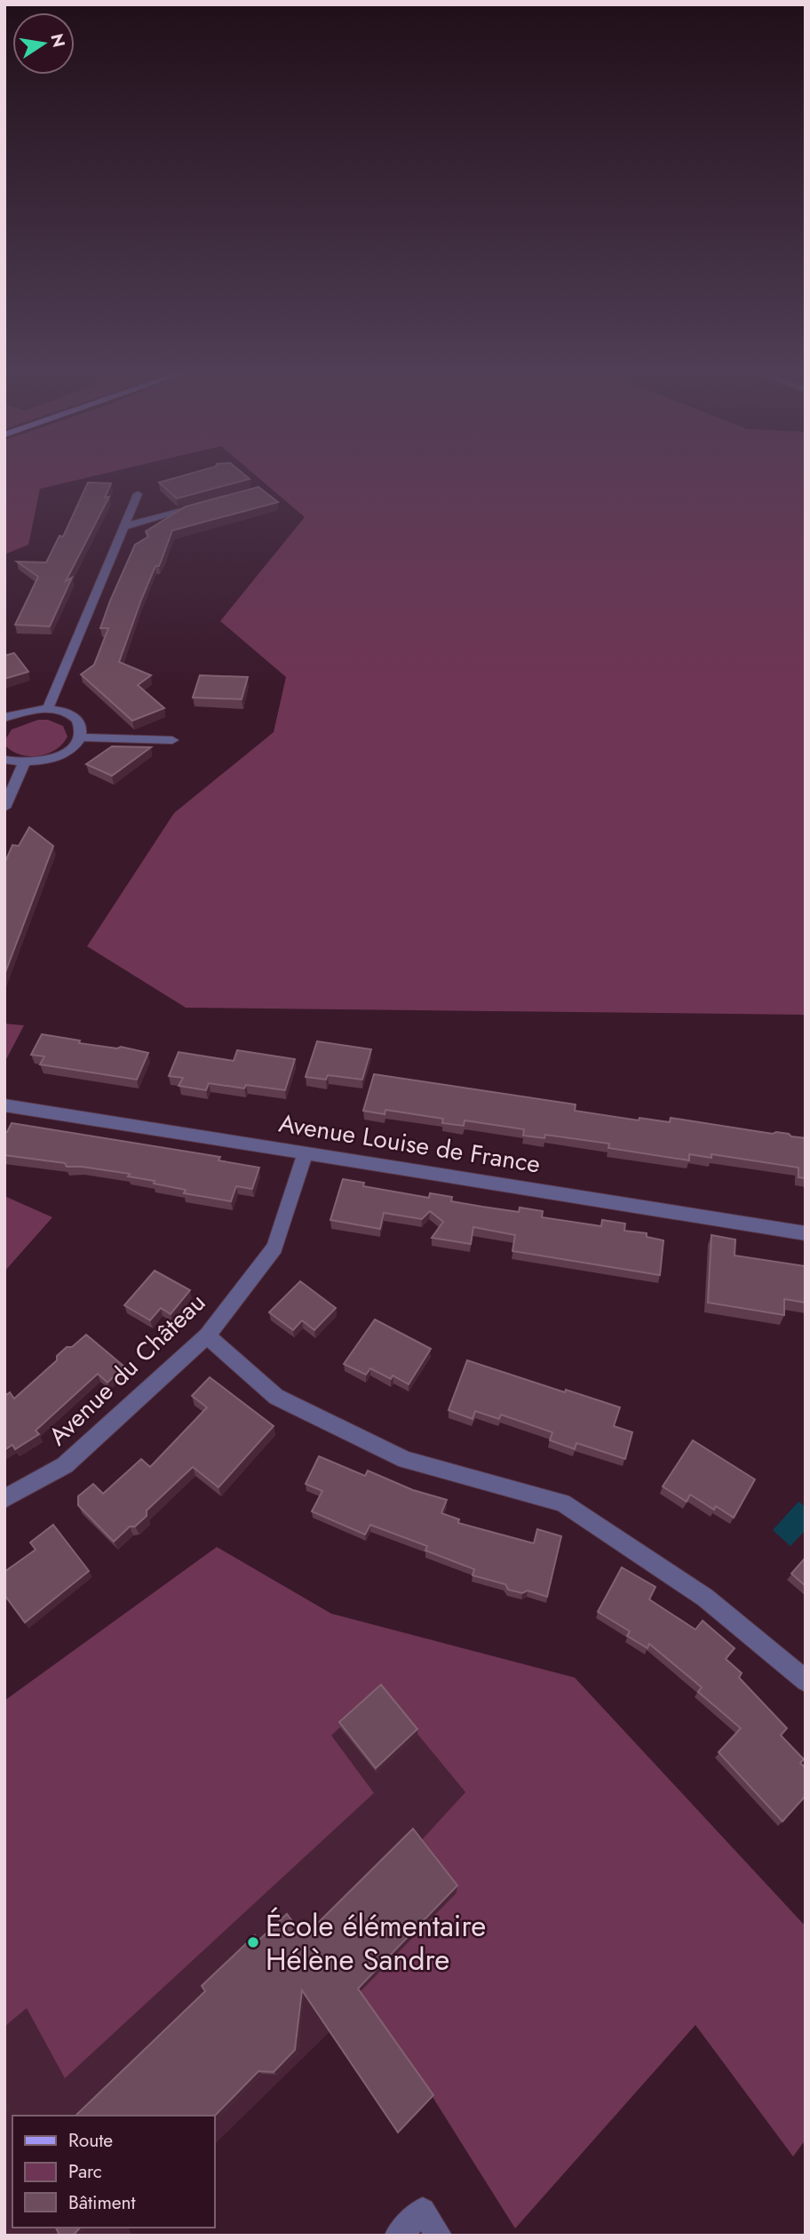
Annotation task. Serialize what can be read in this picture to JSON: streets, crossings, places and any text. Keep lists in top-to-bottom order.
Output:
{
  "streets": {
    "street": ["Avenue Louise de France", "Avenue du Château"]
  },
  "crossings": [
    ["Avenue Louise de France", "Avenue du Château"]
  ],
  "places": ["École élémentaire Hélène Sandre"],
  "legend": ["Route", "Parc", "Bâtiment"],
  "north": "right"
}
